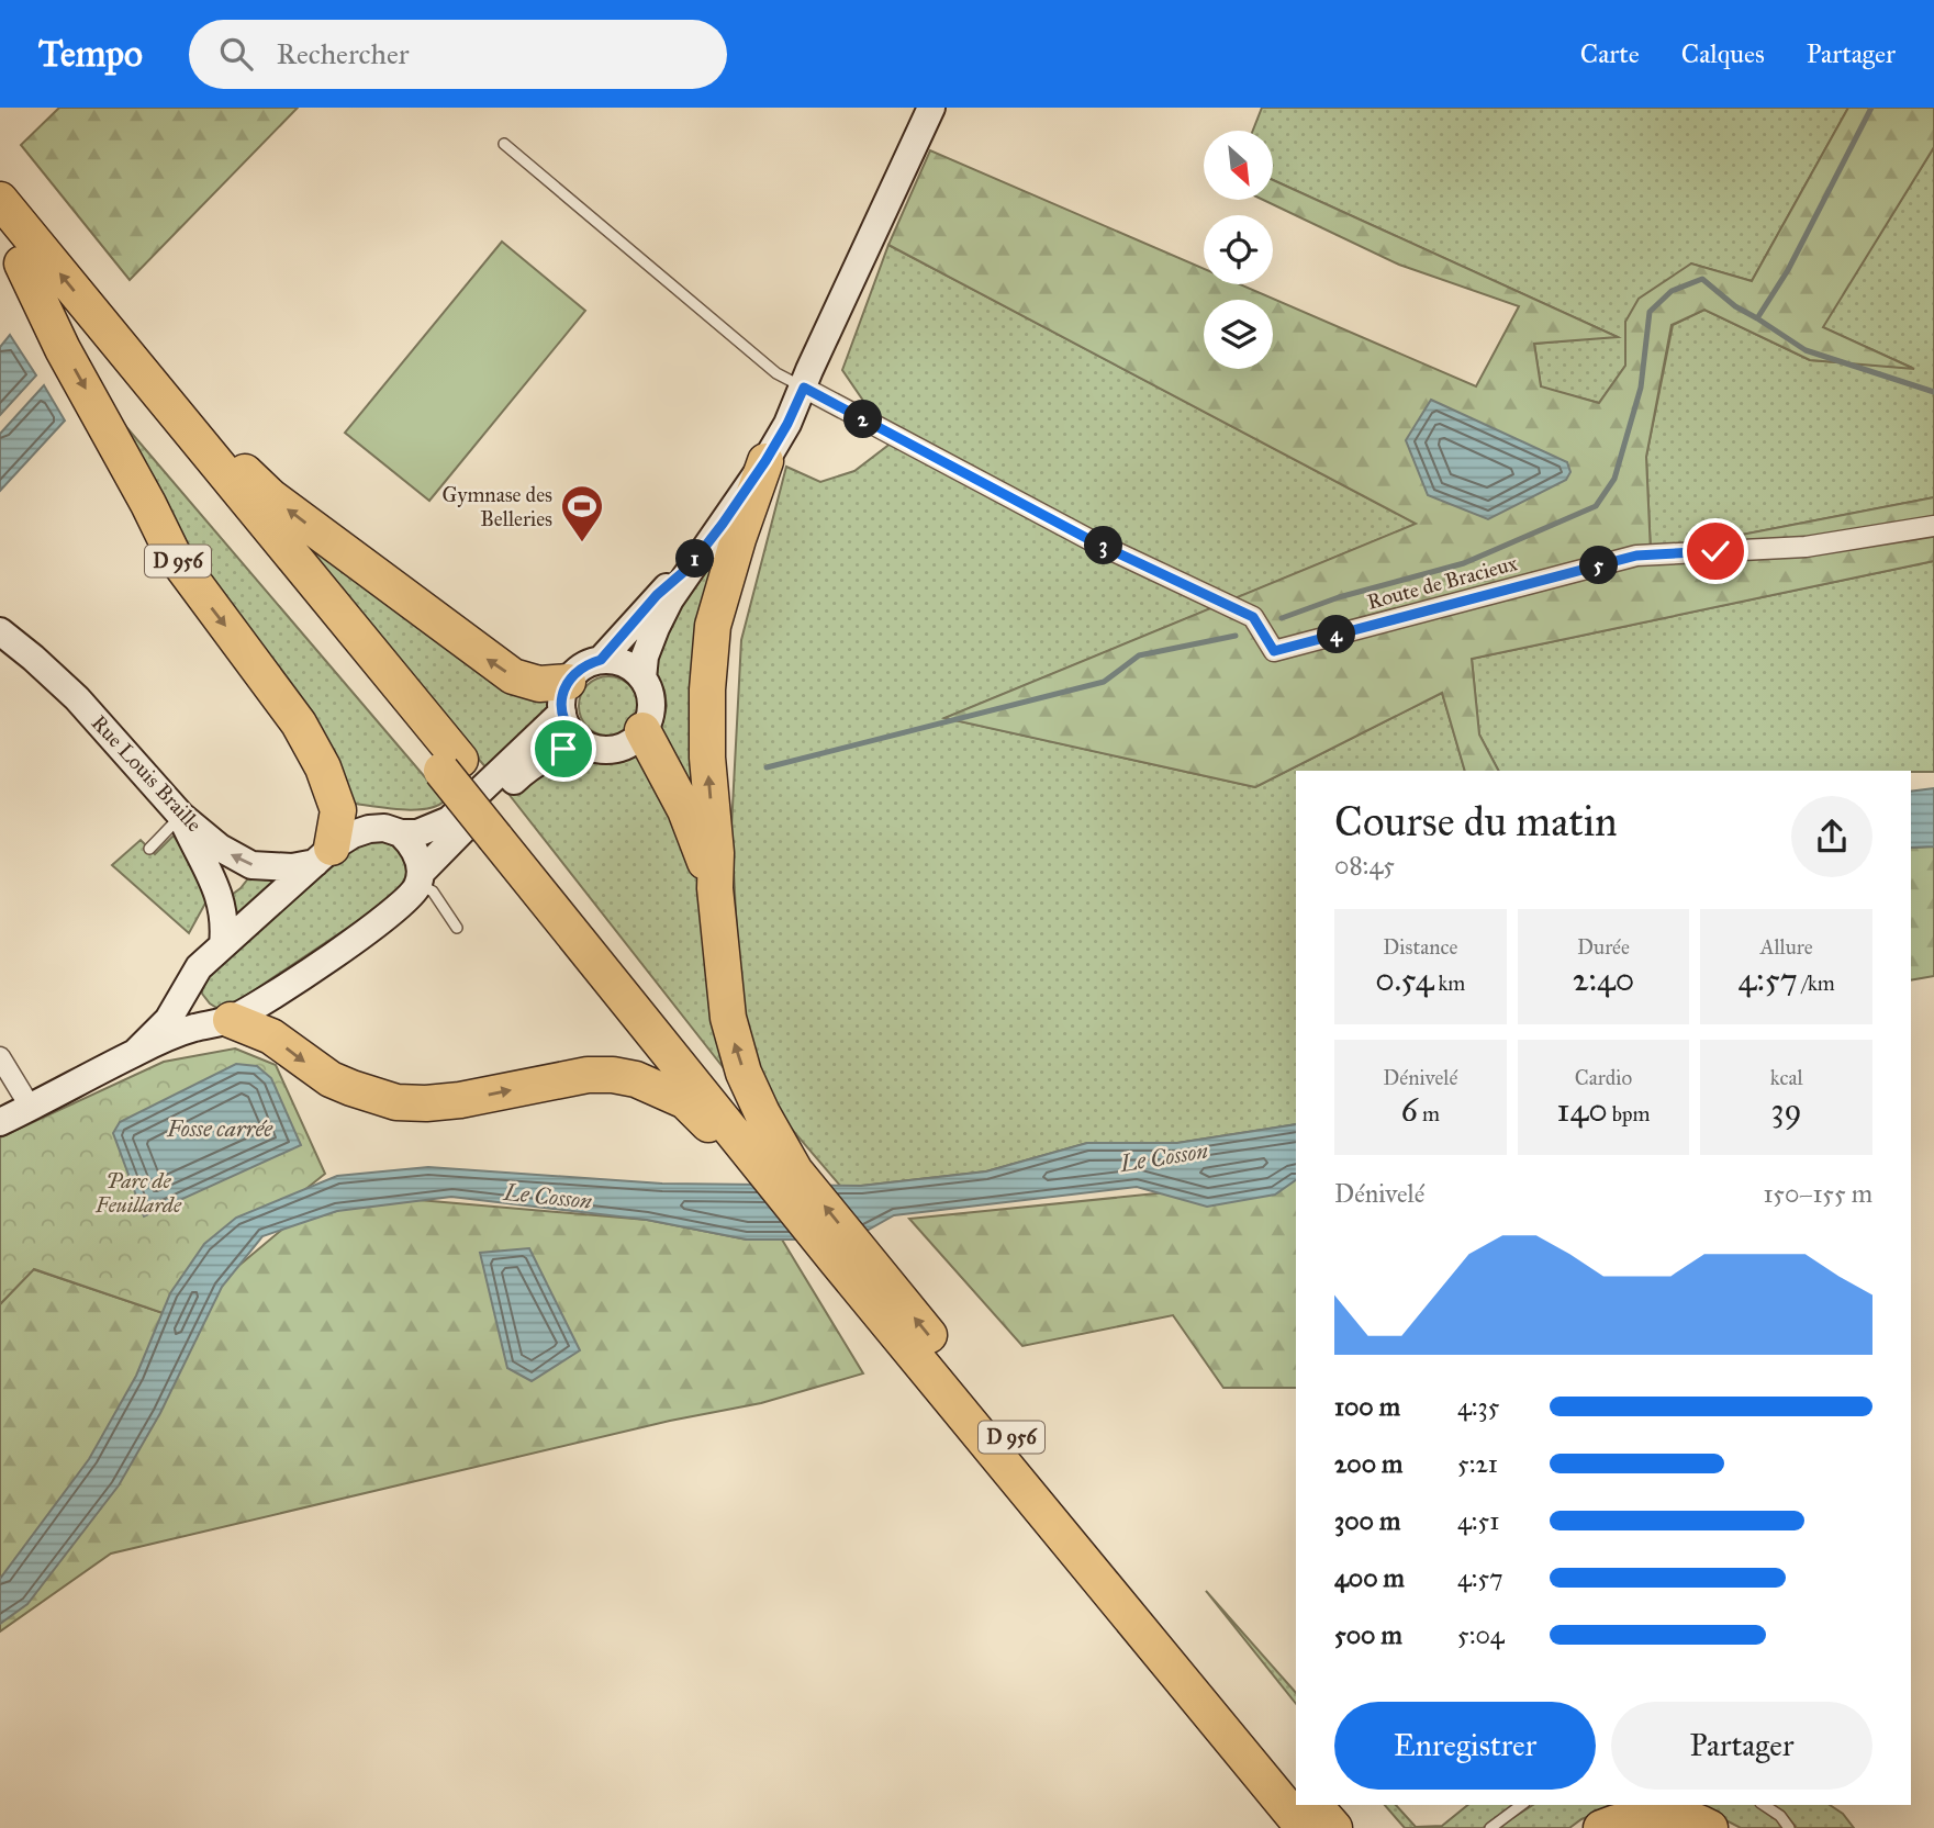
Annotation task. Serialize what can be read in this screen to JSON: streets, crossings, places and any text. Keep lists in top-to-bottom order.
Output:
{
  "streets": {
    "highway": ["D 956"],
    "main road": ["Rue Louis Braille"],
    "street": ["Route de Bracieux"]
  },
  "crossings": [
    ["D 956", "Rue Louis Braille"]
  ],
  "one_way": ["Rue Louis Braille"],
  "water": ["Fosse carrée", "Le Cosson"],
  "parks": ["Parc de Feuillarde"],
  "places": {
    "sports": ["Gymnase des Belleries"]
  },
  "north": "bottom right",
  "page": {
    "header": "Tempo",
    "search": "Rechercher",
    "nav": ["Carte", "Calques", "Partager"],
    "pins": [
      "2",
      "3",
      "1",
      "5",
      "4"
    ],
    "heading": ["Course du matin", "08:45"],
    "stats": [
      ["Distance", "0.54 km"],
      ["Durée", "2:40"],
      ["Allure", "4:57 /km"],
      ["Dénivelé", "6 m"],
      ["Cardio", "140 bpm"],
      ["kcal", "39"]
    ],
    "chart": ["Dénivelé", "150–155 m"],
    "list": [
      {
        "name": "100 m",
        "note": "4:35"
      },
      {
        "name": "200 m",
        "note": "5:21"
      },
      {
        "name": "300 m",
        "note": "4:51"
      },
      {
        "name": "400 m",
        "note": "4:57"
      },
      {
        "name": "500 m",
        "note": "5:04"
      }
    ],
    "buttons": ["Enregistrer", "Partager"]
  }
}
